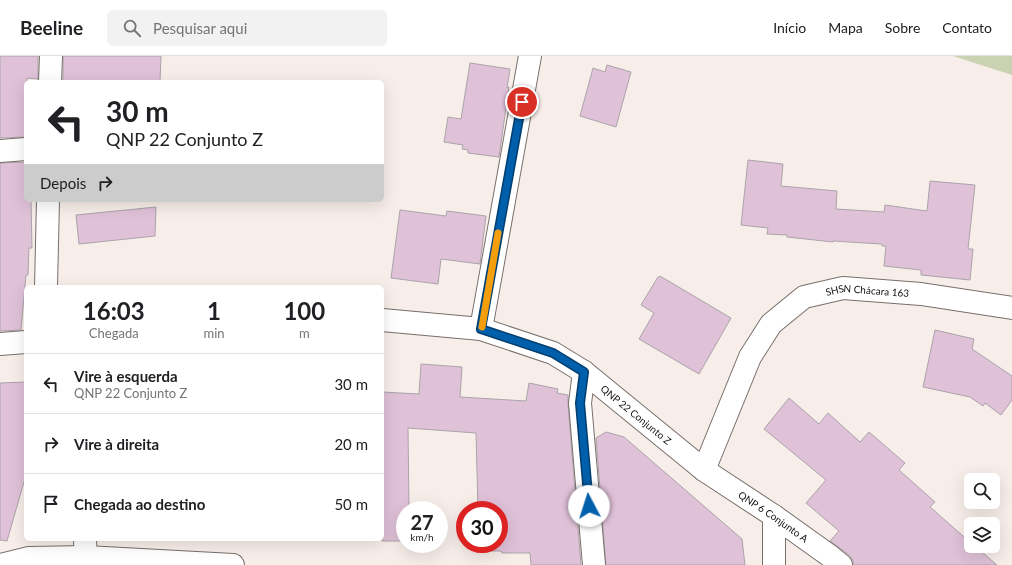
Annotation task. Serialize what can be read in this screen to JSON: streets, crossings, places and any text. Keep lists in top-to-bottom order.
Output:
{
  "streets": {
    "street": ["SHSN Chácara 163", "QNP 22 Conjunto Z", "QNP 6 Conjunto A"]
  },
  "crossings": [
    ["SHSN Chácara 163", "QNP 22 Conjunto Z"],
    ["SHSN Chácara 163", "QNP 6 Conjunto A"],
    ["QNP 22 Conjunto Z", "QNP 6 Conjunto A"]
  ],
  "page": {
    "header": "Beeline",
    "search": "Pesquisar aqui",
    "nav": [
      "Início",
      "Mapa",
      "Sobre",
      "Contato"
    ],
    "turn": ["30 m", "QNP 22 Conjunto Z"],
    "then": "Depois",
    "eta": [
      "16:03",
      "Chegada",
      "1",
      "min",
      "100",
      "m"
    ],
    "list": [
      {
        "name": "Vire à esquerda",
        "note": "QNP 22 Conjunto Z",
        "value": "30 m"
      },
      {
        "name": "Vire à direita",
        "value": "20 m"
      },
      {
        "name": "Chegada ao destino",
        "value": "50 m"
      }
    ],
    "speed": "27 km/h",
    "limit": "30"
  }
}
